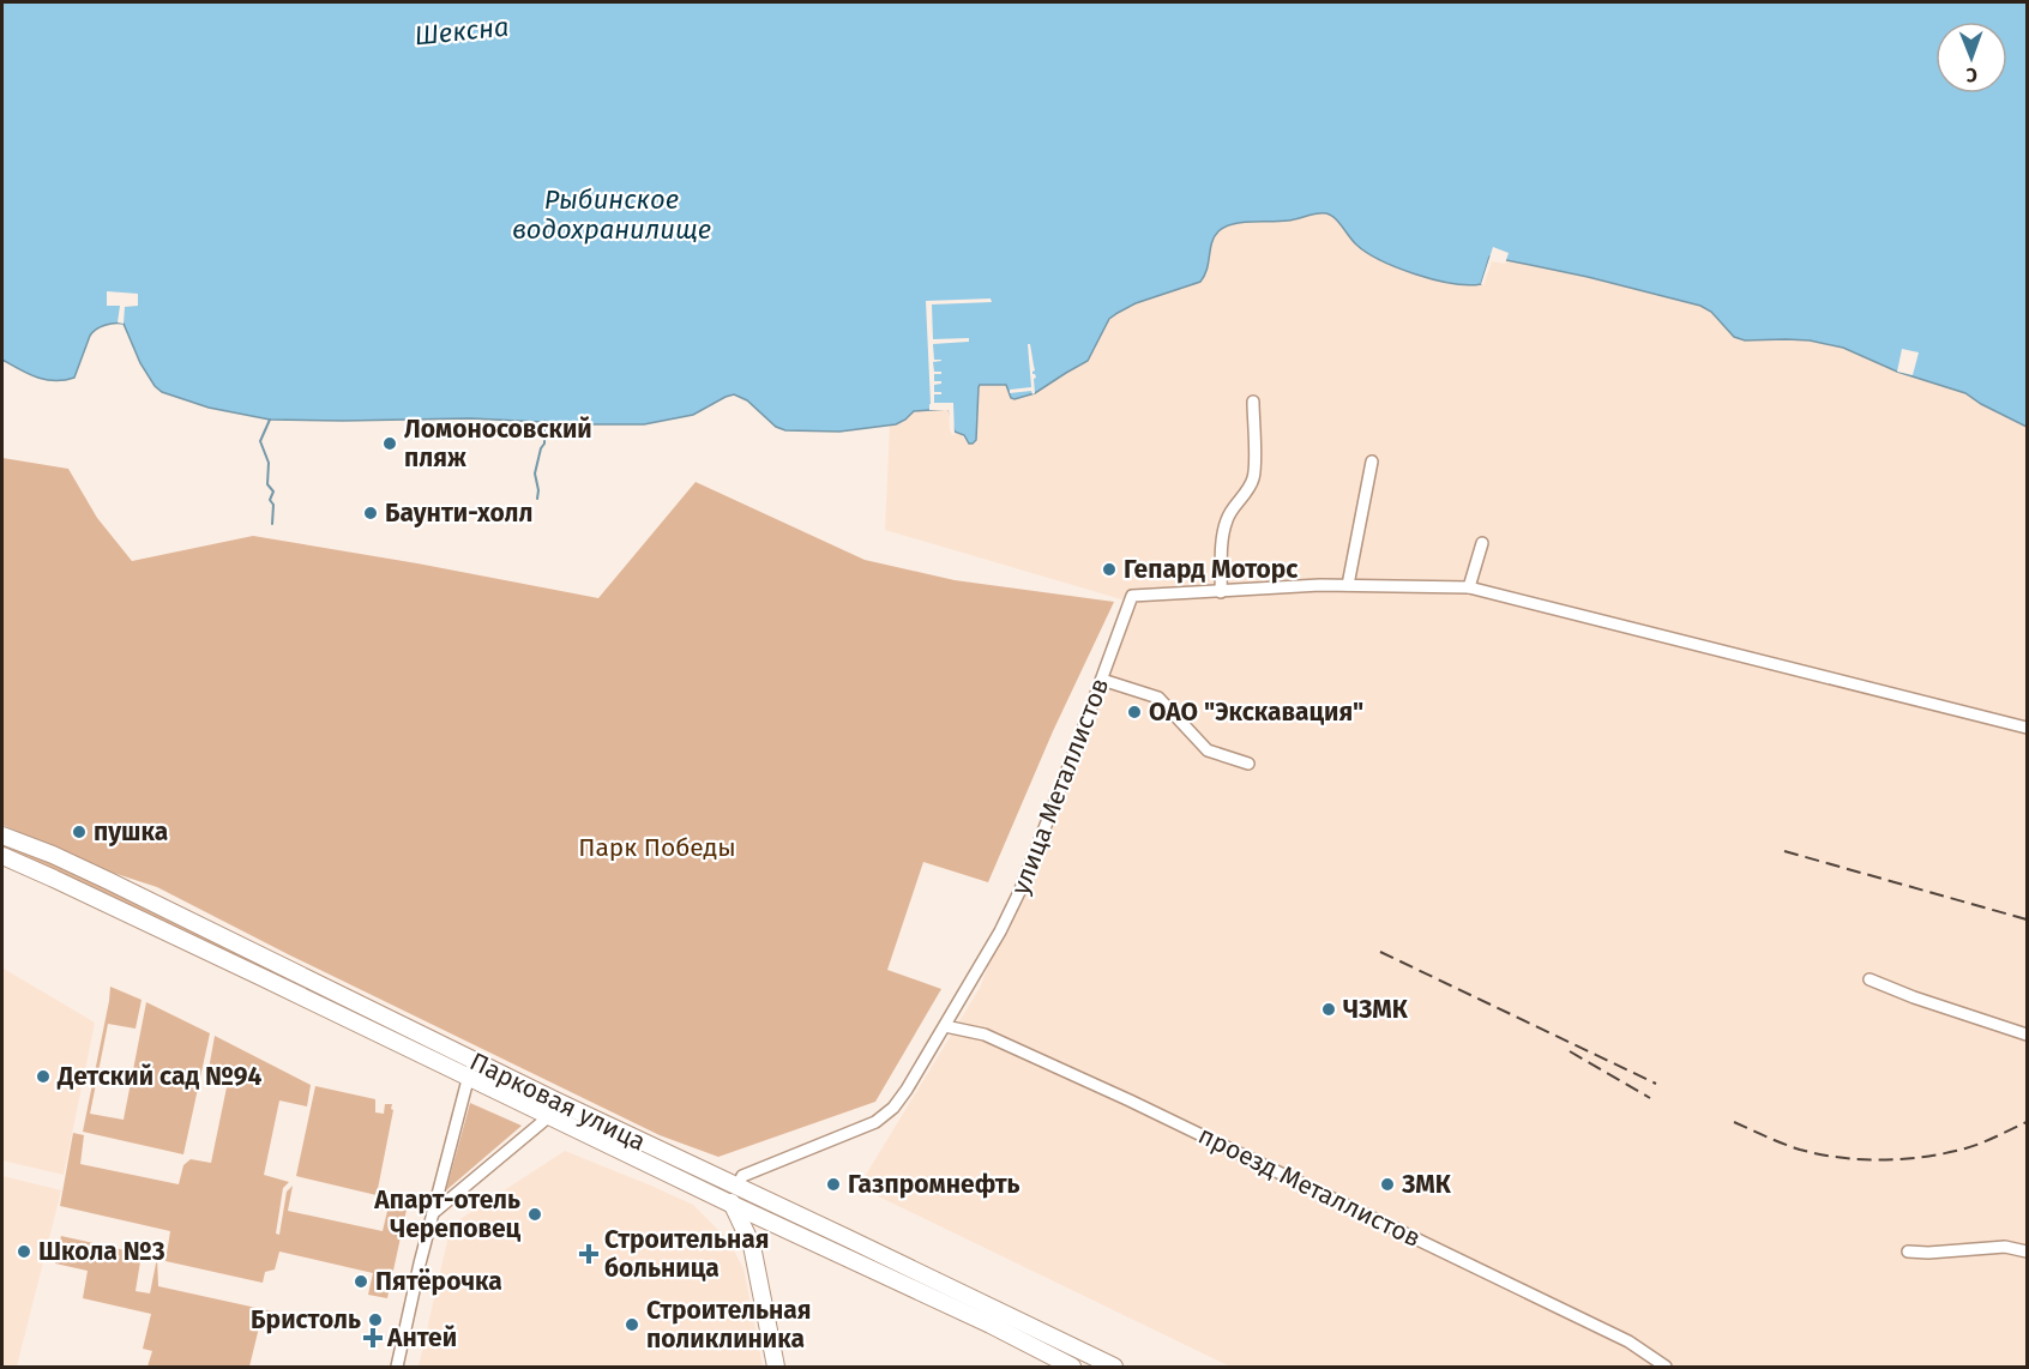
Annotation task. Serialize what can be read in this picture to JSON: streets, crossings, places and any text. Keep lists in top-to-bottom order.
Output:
{
  "streets": {
    "main road": ["Парковая улица"],
    "street": ["улица Металлистов", "проезд Металлистов"]
  },
  "crossings": [
    ["улица Металлистов", "Парковая улица"],
    ["улица Металлистов", "проезд Металлистов"]
  ],
  "water": ["Шексна", "Рыбинское водохранилище"],
  "parks": ["Парк Победы"],
  "places": {
    "other": [
      "Ломоносовский пляж",
      "Баунти-холл",
      "Гепард Моторс",
      "ОАО \"Экскавация\"",
      "пушка",
      "ЧЗМК",
      "Детский сад №94",
      "Газпромнефть",
      "ЗМК",
      "Апарт-отель Череповец",
      "Школа №3",
      "Пятёрочка",
      "Бристоль",
      "Строительная поликлиника"
    ],
    "health": ["Строительная больница", "Антей"]
  },
  "north": "bottom"
}
